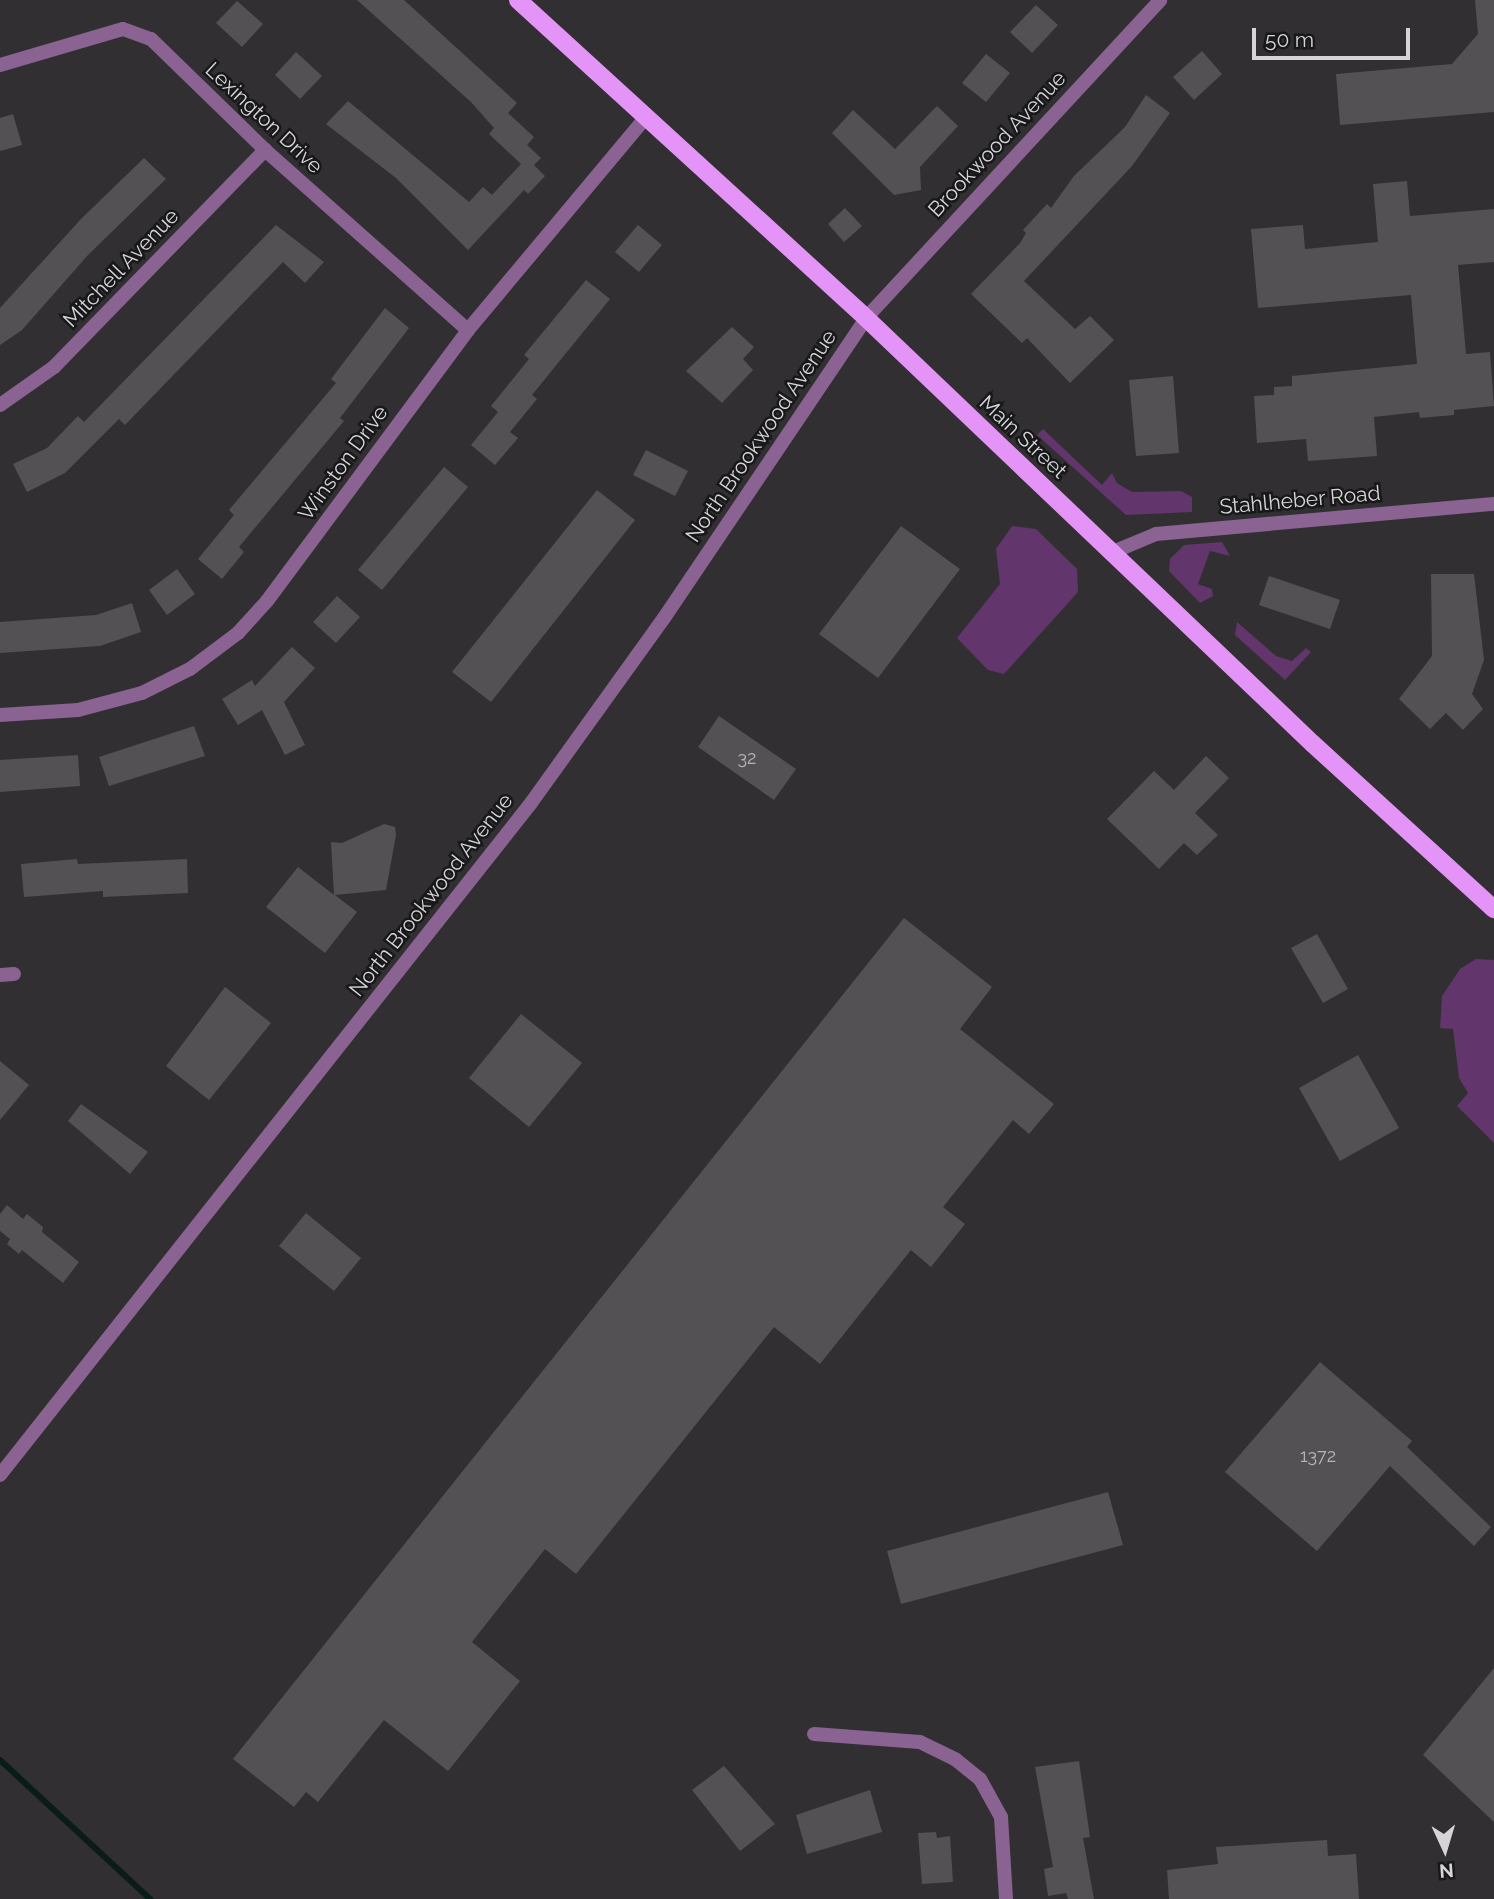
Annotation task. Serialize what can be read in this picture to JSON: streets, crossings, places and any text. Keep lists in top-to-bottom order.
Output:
{
  "streets": {
    "main road": ["Main Street"],
    "street": [
      "Lexington Drive",
      "Brookwood Avenue",
      "Mitchell Avenue",
      "North Brookwood Avenue",
      "Winston Drive",
      "Stahlheber Road"
    ]
  },
  "crossings": [
    ["Lexington Drive", "Mitchell Avenue"],
    ["Lexington Drive", "Winston Drive"],
    ["Brookwood Avenue", "North Brookwood Avenue"],
    ["Brookwood Avenue", "Main Street"],
    ["North Brookwood Avenue", "Main Street"],
    ["Main Street", "Winston Drive"],
    ["Main Street", "Stahlheber Road"]
  ],
  "house_numbers": ["32", "1372"],
  "scale_bar": "50 m",
  "north": "bottom"
}
